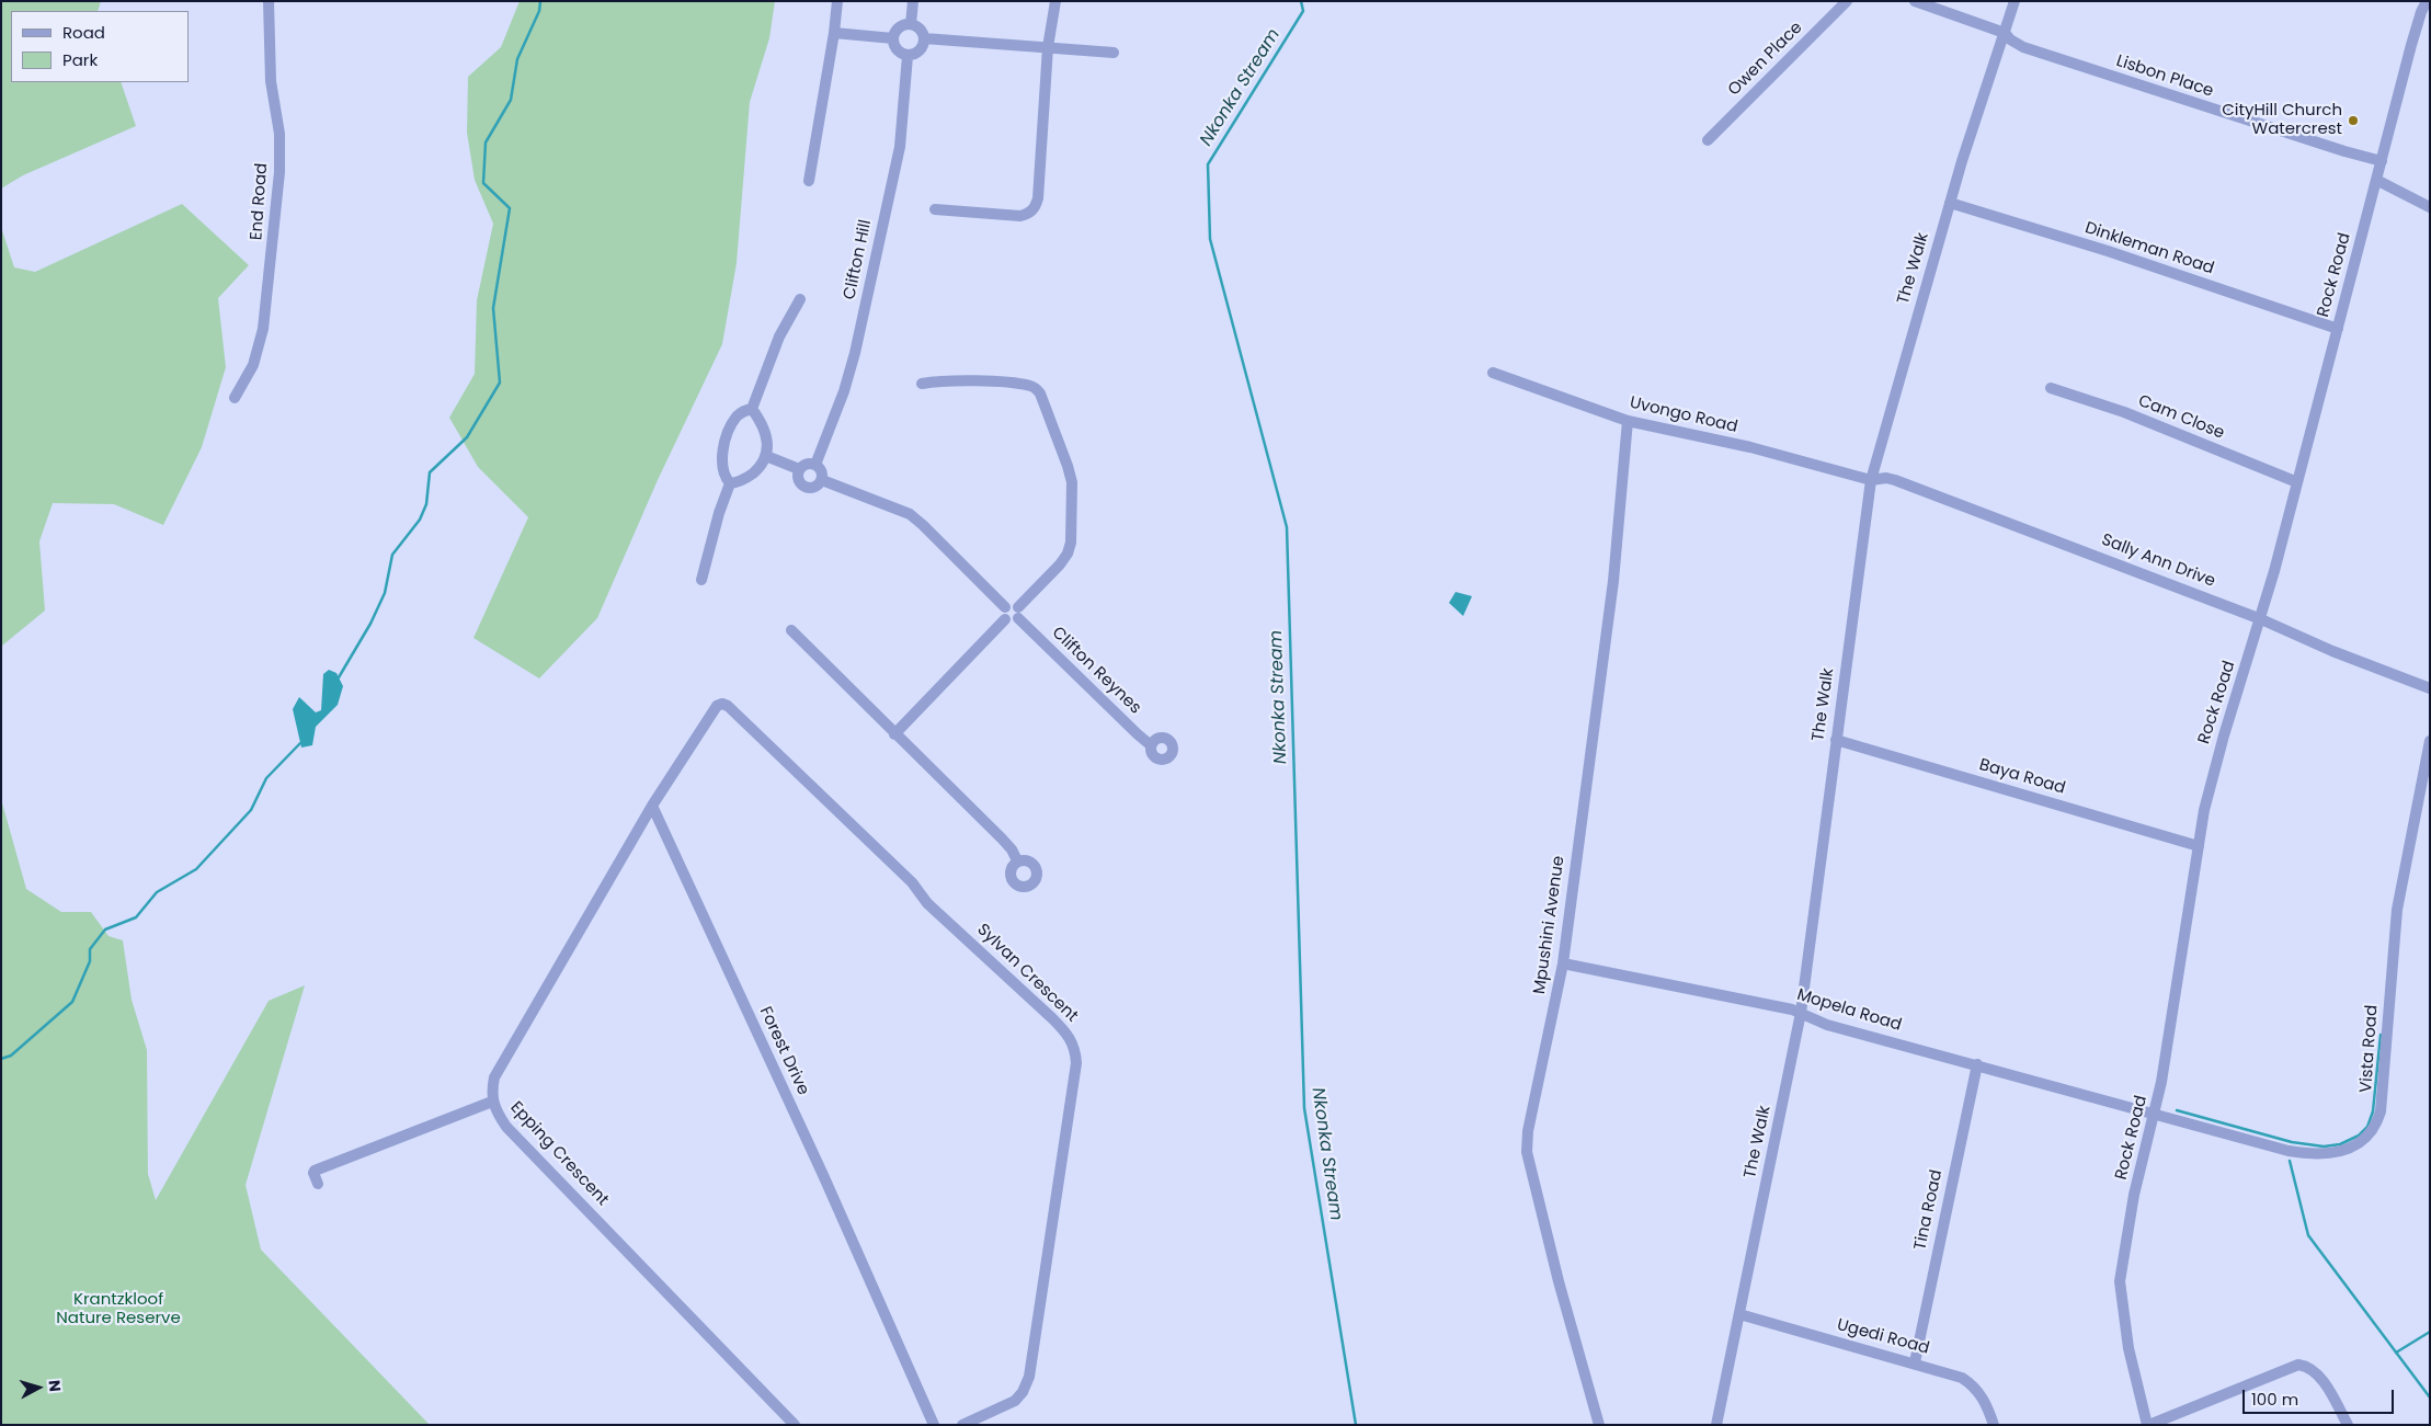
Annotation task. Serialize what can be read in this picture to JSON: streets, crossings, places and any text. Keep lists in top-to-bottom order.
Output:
{
  "streets": {
    "street": [
      "Owen Place",
      "Lisbon Place",
      "End Road",
      "Dinkleman Road",
      "Clifton Hill",
      "The Walk",
      "Rock Road",
      "Uvongo Road",
      "Cam Close",
      "Sally Ann Drive",
      "Clifton Reynes",
      "Baya Road",
      "Mpushini Avenue",
      "Sylvan Crescent",
      "Mopela Road",
      "Vista Road",
      "Forest Drive",
      "Epping Crescent",
      "Tina Road",
      "Ugedi Road"
    ]
  },
  "crossings": [
    ["Lisbon Place", "The Walk"],
    ["Lisbon Place", "Rock Road"],
    ["Dinkleman Road", "The Walk"],
    ["Dinkleman Road", "Rock Road"],
    ["The Walk", "Uvongo Road"],
    ["The Walk", "Sally Ann Drive"],
    ["The Walk", "Baya Road"],
    ["The Walk", "Mopela Road"],
    ["The Walk", "Ugedi Road"],
    ["Rock Road", "Cam Close"],
    ["Rock Road", "Sally Ann Drive"],
    ["Rock Road", "Baya Road"],
    ["Rock Road", "Mopela Road"],
    ["Rock Road", "Vista Road"],
    ["Uvongo Road", "Sally Ann Drive"],
    ["Uvongo Road", "Mpushini Avenue"],
    ["Mpushini Avenue", "Mopela Road"],
    ["Sylvan Crescent", "Forest Drive"],
    ["Sylvan Crescent", "Epping Crescent"],
    ["Mopela Road", "Vista Road"],
    ["Mopela Road", "Tina Road"],
    ["Forest Drive", "Epping Crescent"],
    ["Tina Road", "Ugedi Road"]
  ],
  "water": ["Nkonka Stream"],
  "parks": ["Krantzkloof Nature Reserve"],
  "places": ["CityHill Church Watercrest"],
  "legend": ["Road", "Park"],
  "scale_bar": "100 m",
  "north": "right"
}
